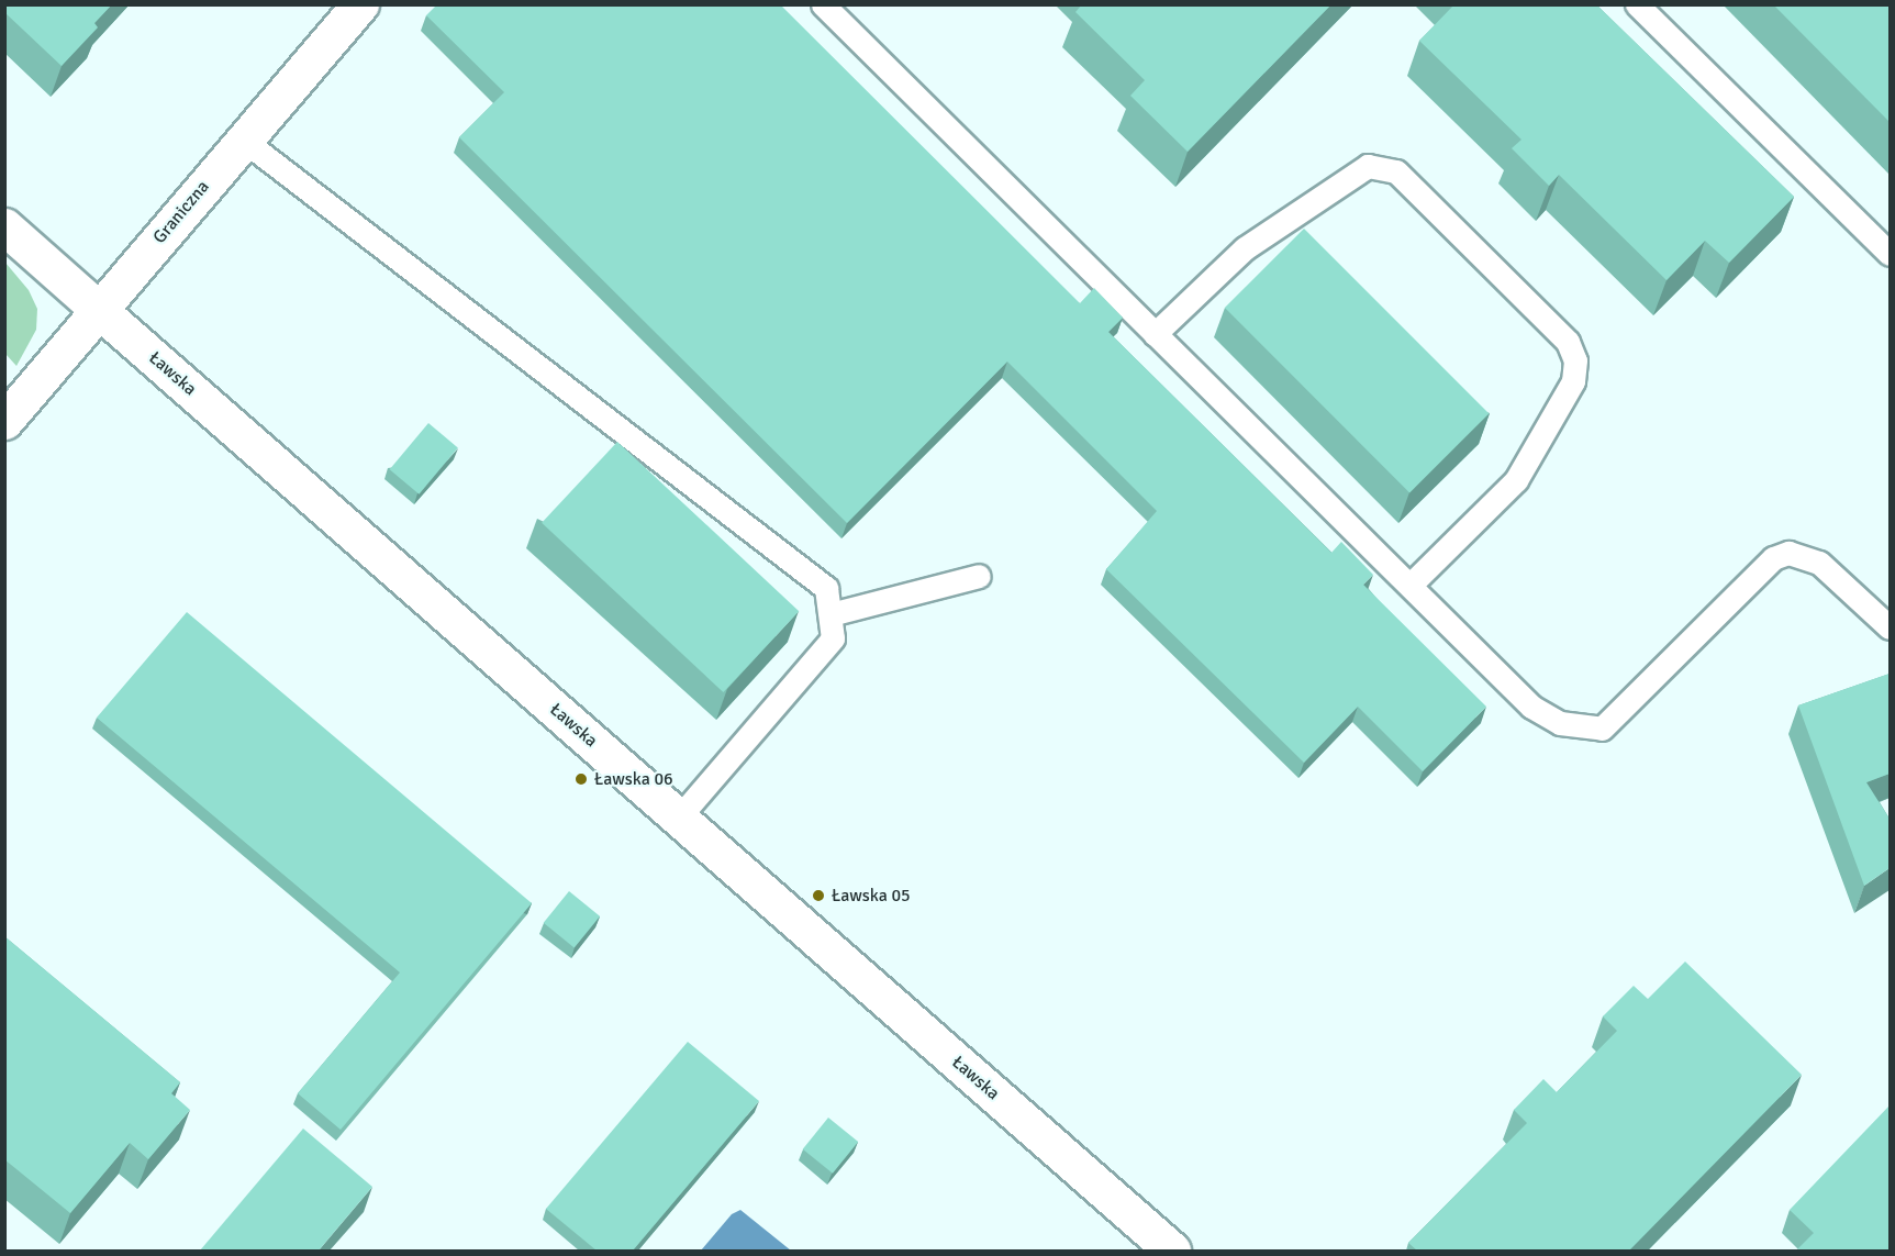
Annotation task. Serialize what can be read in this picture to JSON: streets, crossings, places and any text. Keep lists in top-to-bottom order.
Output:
{
  "streets": {
    "street": ["Graniczna", "Ławska"]
  },
  "crossings": [
    ["Graniczna", "Ławska"]
  ],
  "places": ["Ławska 06", "Ławska 05"]
}
